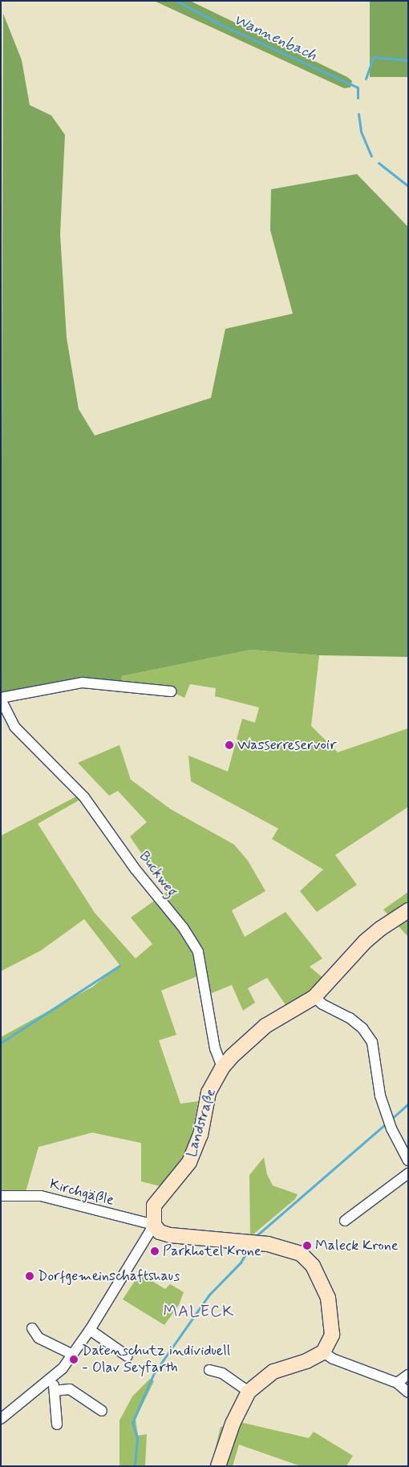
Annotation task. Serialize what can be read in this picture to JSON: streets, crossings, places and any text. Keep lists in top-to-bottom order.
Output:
{
  "streets": {
    "street": ["Buckweg", "Landstraße", "Kirchgäßle"]
  },
  "crossings": [
    ["Buckweg", "Landstraße"],
    ["Landstraße", "Kirchgäßle"]
  ],
  "districts": ["MALECK"],
  "water": ["Wannenbach"],
  "places": [
    "Wasserreservoir",
    "Maleck Krone",
    "Parkhotel Krone",
    "Dorfgemeinschaftshaus",
    "Datenschutz individuell - Olav Seyfarth"
  ]
}
